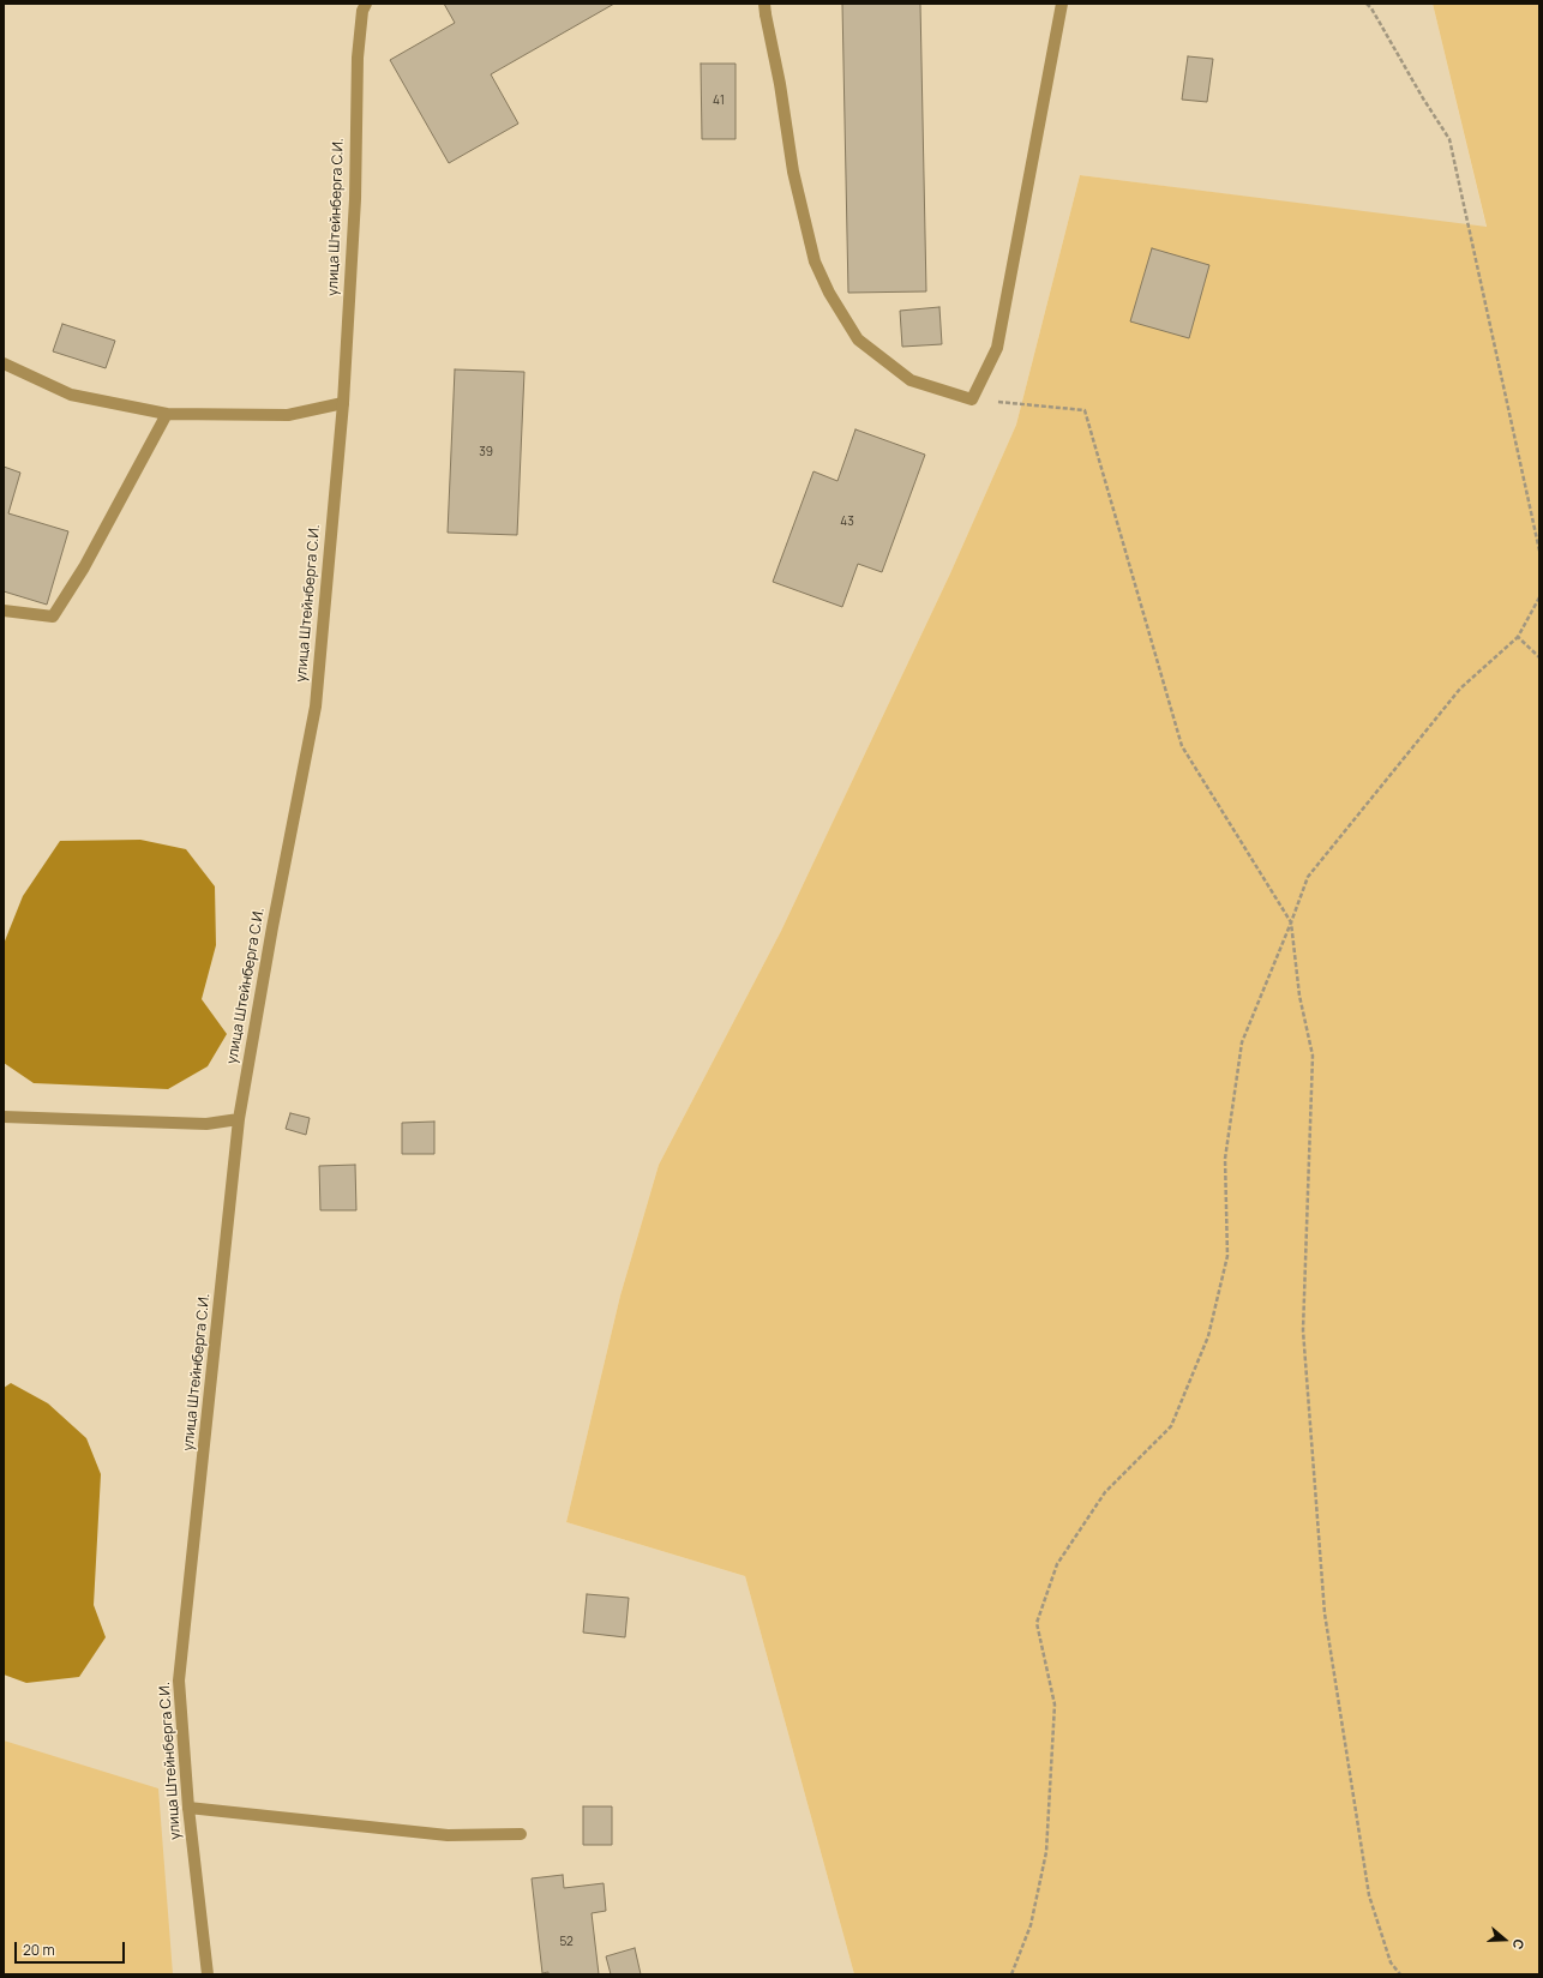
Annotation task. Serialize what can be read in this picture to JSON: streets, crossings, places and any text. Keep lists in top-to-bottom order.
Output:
{
  "streets": {
    "street": ["улица Штейнберга С.И."]
  },
  "house_numbers": [
    "41",
    "39",
    "43",
    "52"
  ],
  "scale_bar": "20 m",
  "north": "right"
}
